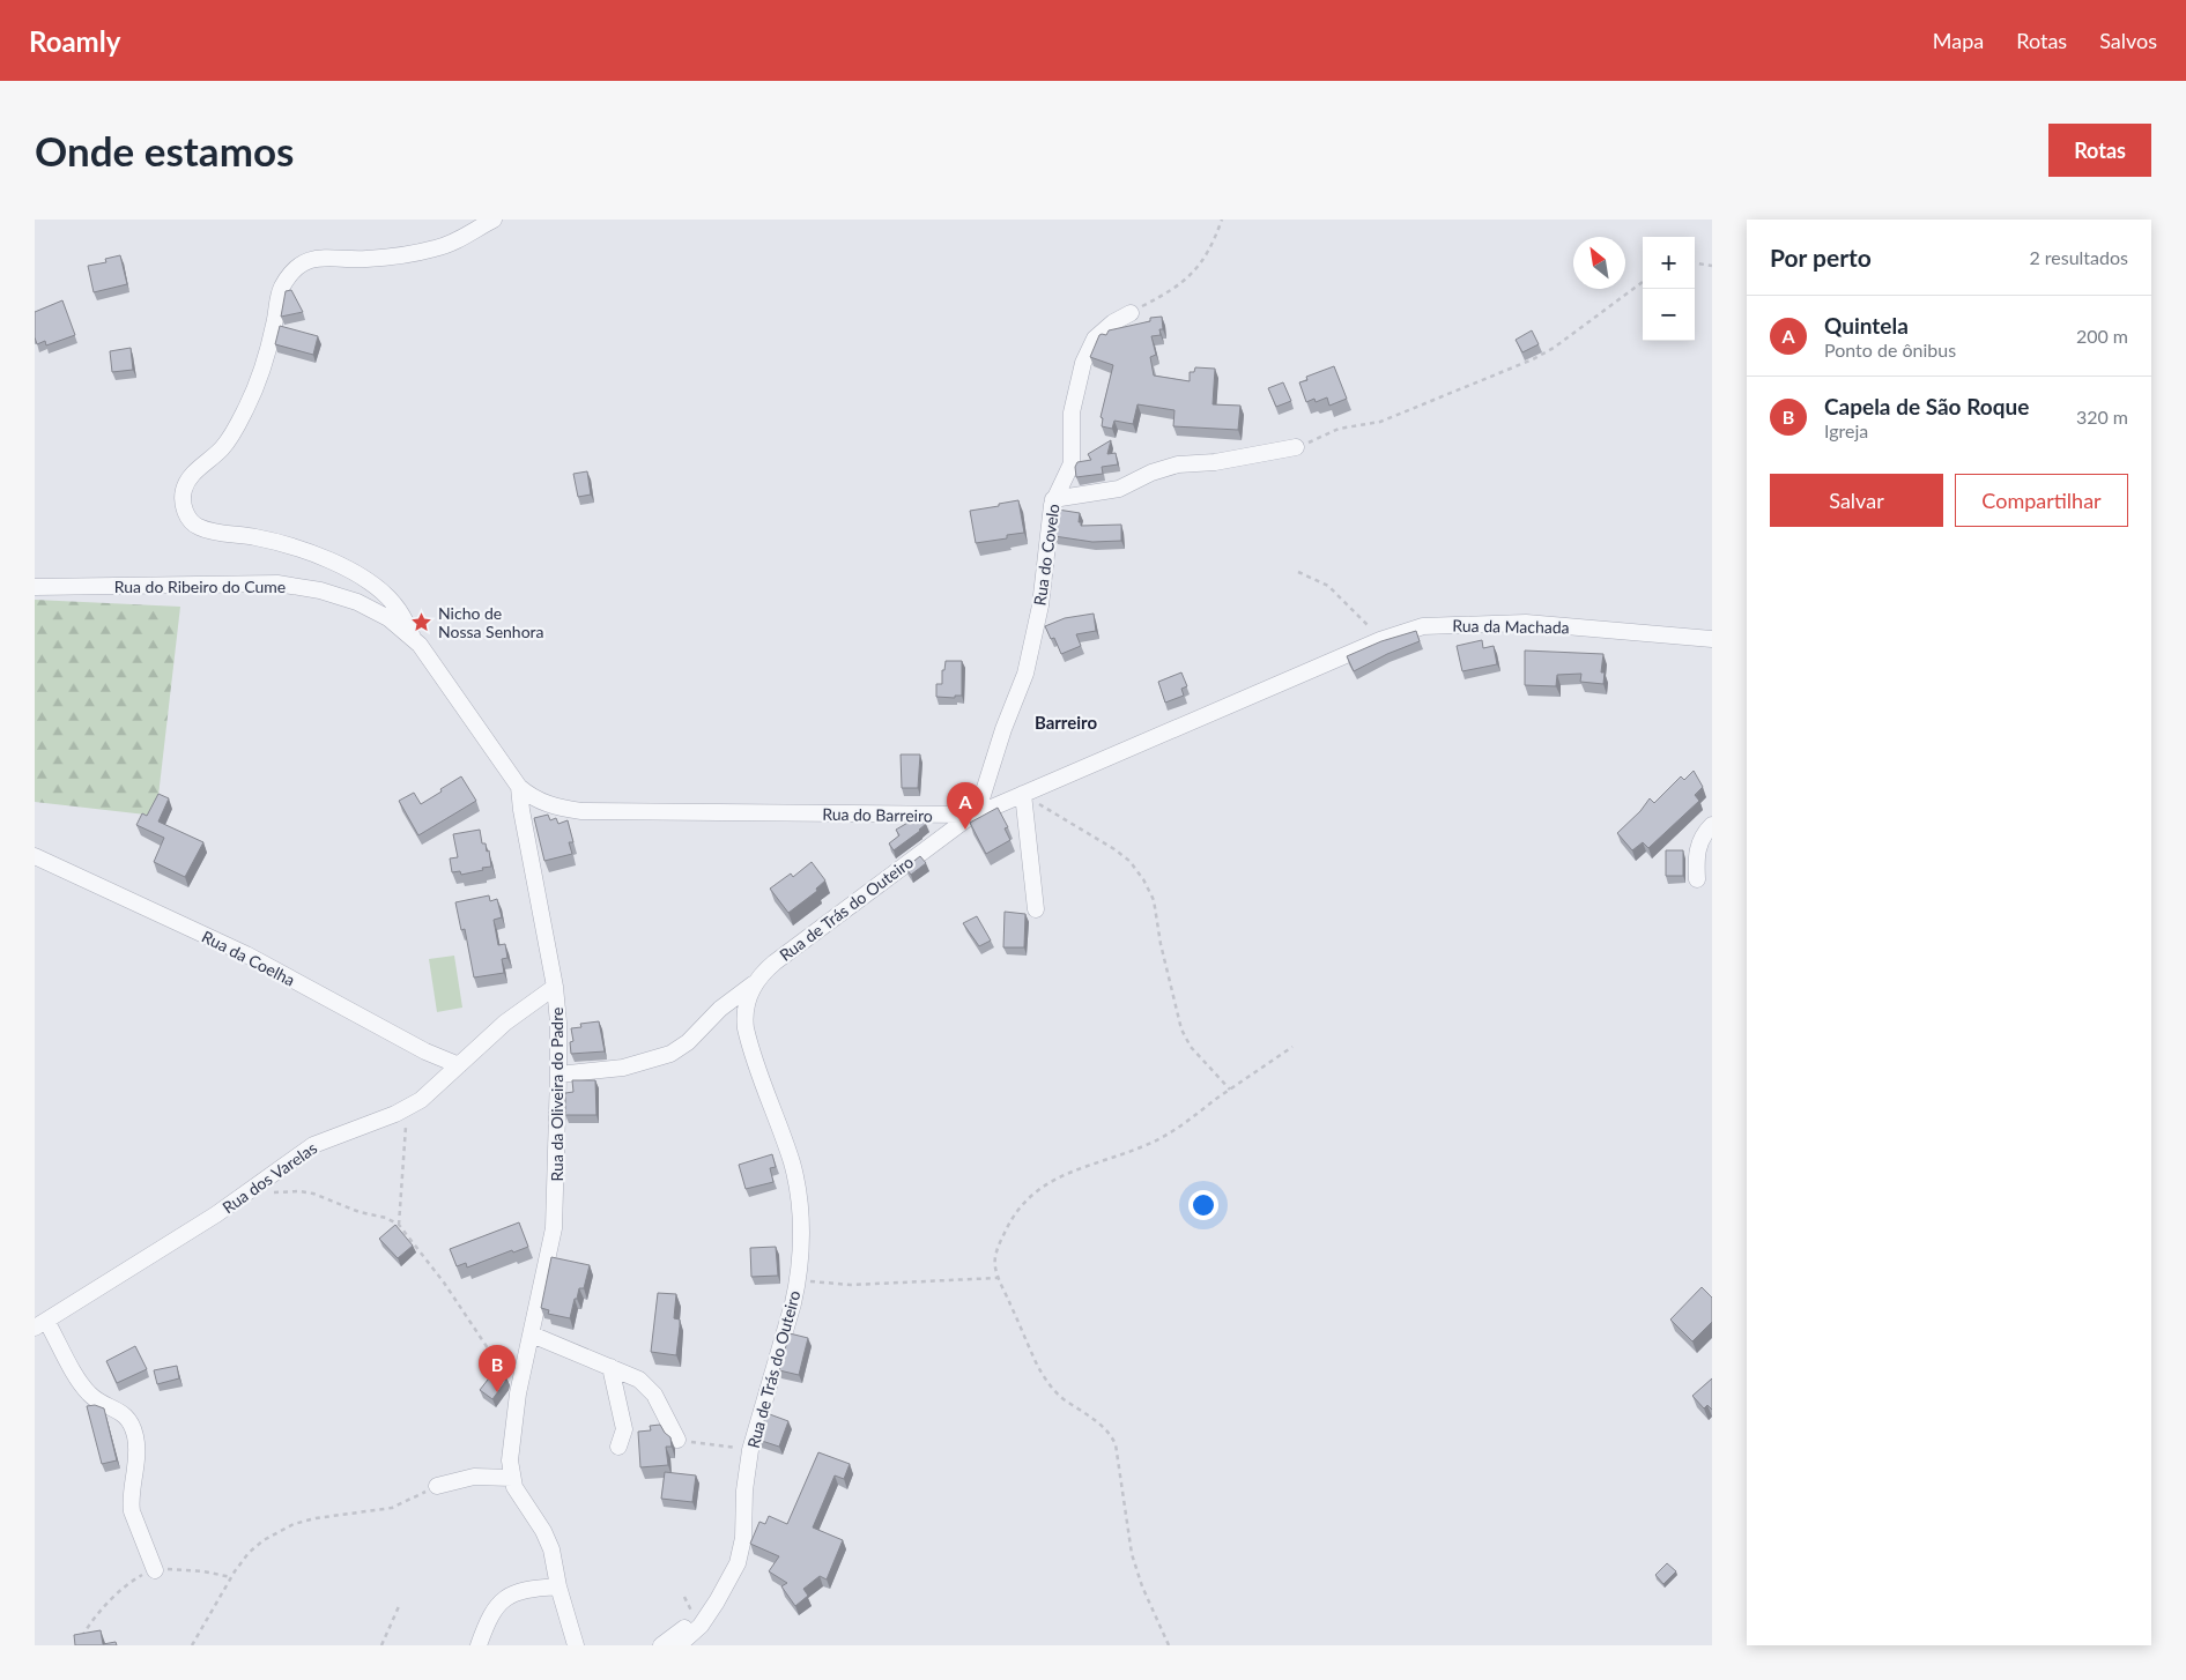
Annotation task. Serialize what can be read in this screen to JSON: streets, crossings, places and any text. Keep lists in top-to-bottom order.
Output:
{
  "streets": {
    "street": [
      "Rua do Covelo",
      "Rua do Ribeiro do Cume",
      "Rua da Machada",
      "Rua do Barreiro",
      "Rua de Trás do Outeiro",
      "Rua da Coelha",
      "Rua da Oliveira do Padre",
      "Rua dos Varelas"
    ]
  },
  "crossings": [
    ["Rua do Covelo", "Rua do Barreiro"],
    ["Rua do Covelo", "Rua de Trás do Outeiro"],
    ["Rua do Ribeiro do Cume", "Rua do Barreiro"],
    ["Rua do Ribeiro do Cume", "Rua da Oliveira do Padre"],
    ["Rua da Machada", "Rua do Barreiro"],
    ["Rua do Barreiro", "Rua de Trás do Outeiro"],
    ["Rua do Barreiro", "Rua da Oliveira do Padre"],
    ["Rua da Coelha", "Rua dos Varelas"],
    ["Rua da Oliveira do Padre", "Rua dos Varelas"]
  ],
  "districts": ["Barreiro"],
  "places": {
    "place": ["Nicho de Nossa Senhora"]
  },
  "north": "top left",
  "page": {
    "header": "Roamly",
    "nav": ["Mapa", "Rotas", "Salvos"],
    "buttons": [
      "Rotas",
      ["Salvar", "Compartilhar"]
    ],
    "title": "Onde estamos",
    "heading": ["Por perto", "2 resultados"],
    "map_buttons": ["+", "−"],
    "list": [
      {
        "mark": "A",
        "name": "Quintela",
        "note": "Ponto de ônibus",
        "value": "200 m"
      },
      {
        "mark": "B",
        "name": "Capela de São Roque",
        "note": "Igreja",
        "value": "320 m"
      }
    ],
    "pins": ["A", "B"]
  }
}
